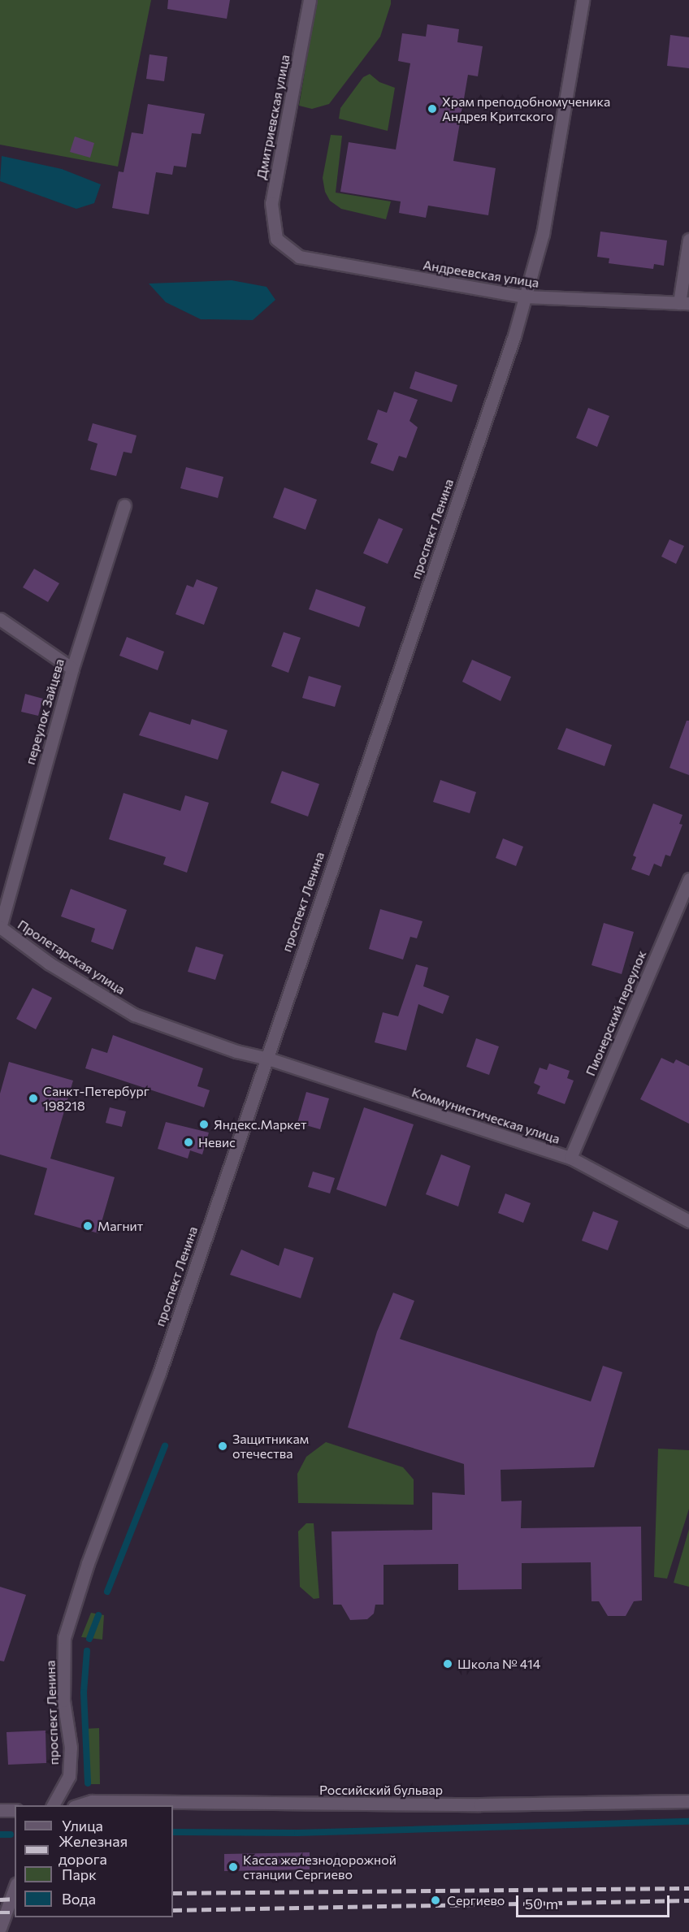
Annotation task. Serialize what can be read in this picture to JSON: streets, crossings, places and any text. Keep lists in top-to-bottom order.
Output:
{
  "streets": {
    "street": [
      "Дмитриевская улица",
      "Андреевская улица",
      "проспект Ленина",
      "переулок Зайцева",
      "Пролетарская улица",
      "Пионерский переулок",
      "Коммунистическая улица",
      "Российский бульвар"
    ]
  },
  "crossings": [
    ["Дмитриевская улица", "Андреевская улица"],
    ["Андреевская улица", "проспект Ленина"],
    ["проспект Ленина", "Пролетарская улица"],
    ["проспект Ленина", "Коммунистическая улица"],
    ["переулок Зайцева", "Пролетарская улица"],
    ["Пролетарская улица", "Коммунистическая улица"],
    ["Пионерский переулок", "Коммунистическая улица"]
  ],
  "places": [
    "Храм преподобномученика Андрея Критского",
    "Санкт-Петербург 198218",
    "Яндекс.Маркет",
    "Невис",
    "Магнит",
    "Защитникам отечества",
    "Школа № 414",
    "Касса железнодорожной станции Сергиево",
    "Сергиево"
  ],
  "legend": [
    "Улица",
    "Железная дорога",
    "Парк",
    "Вода"
  ],
  "scale_bar": "50 m"
}
